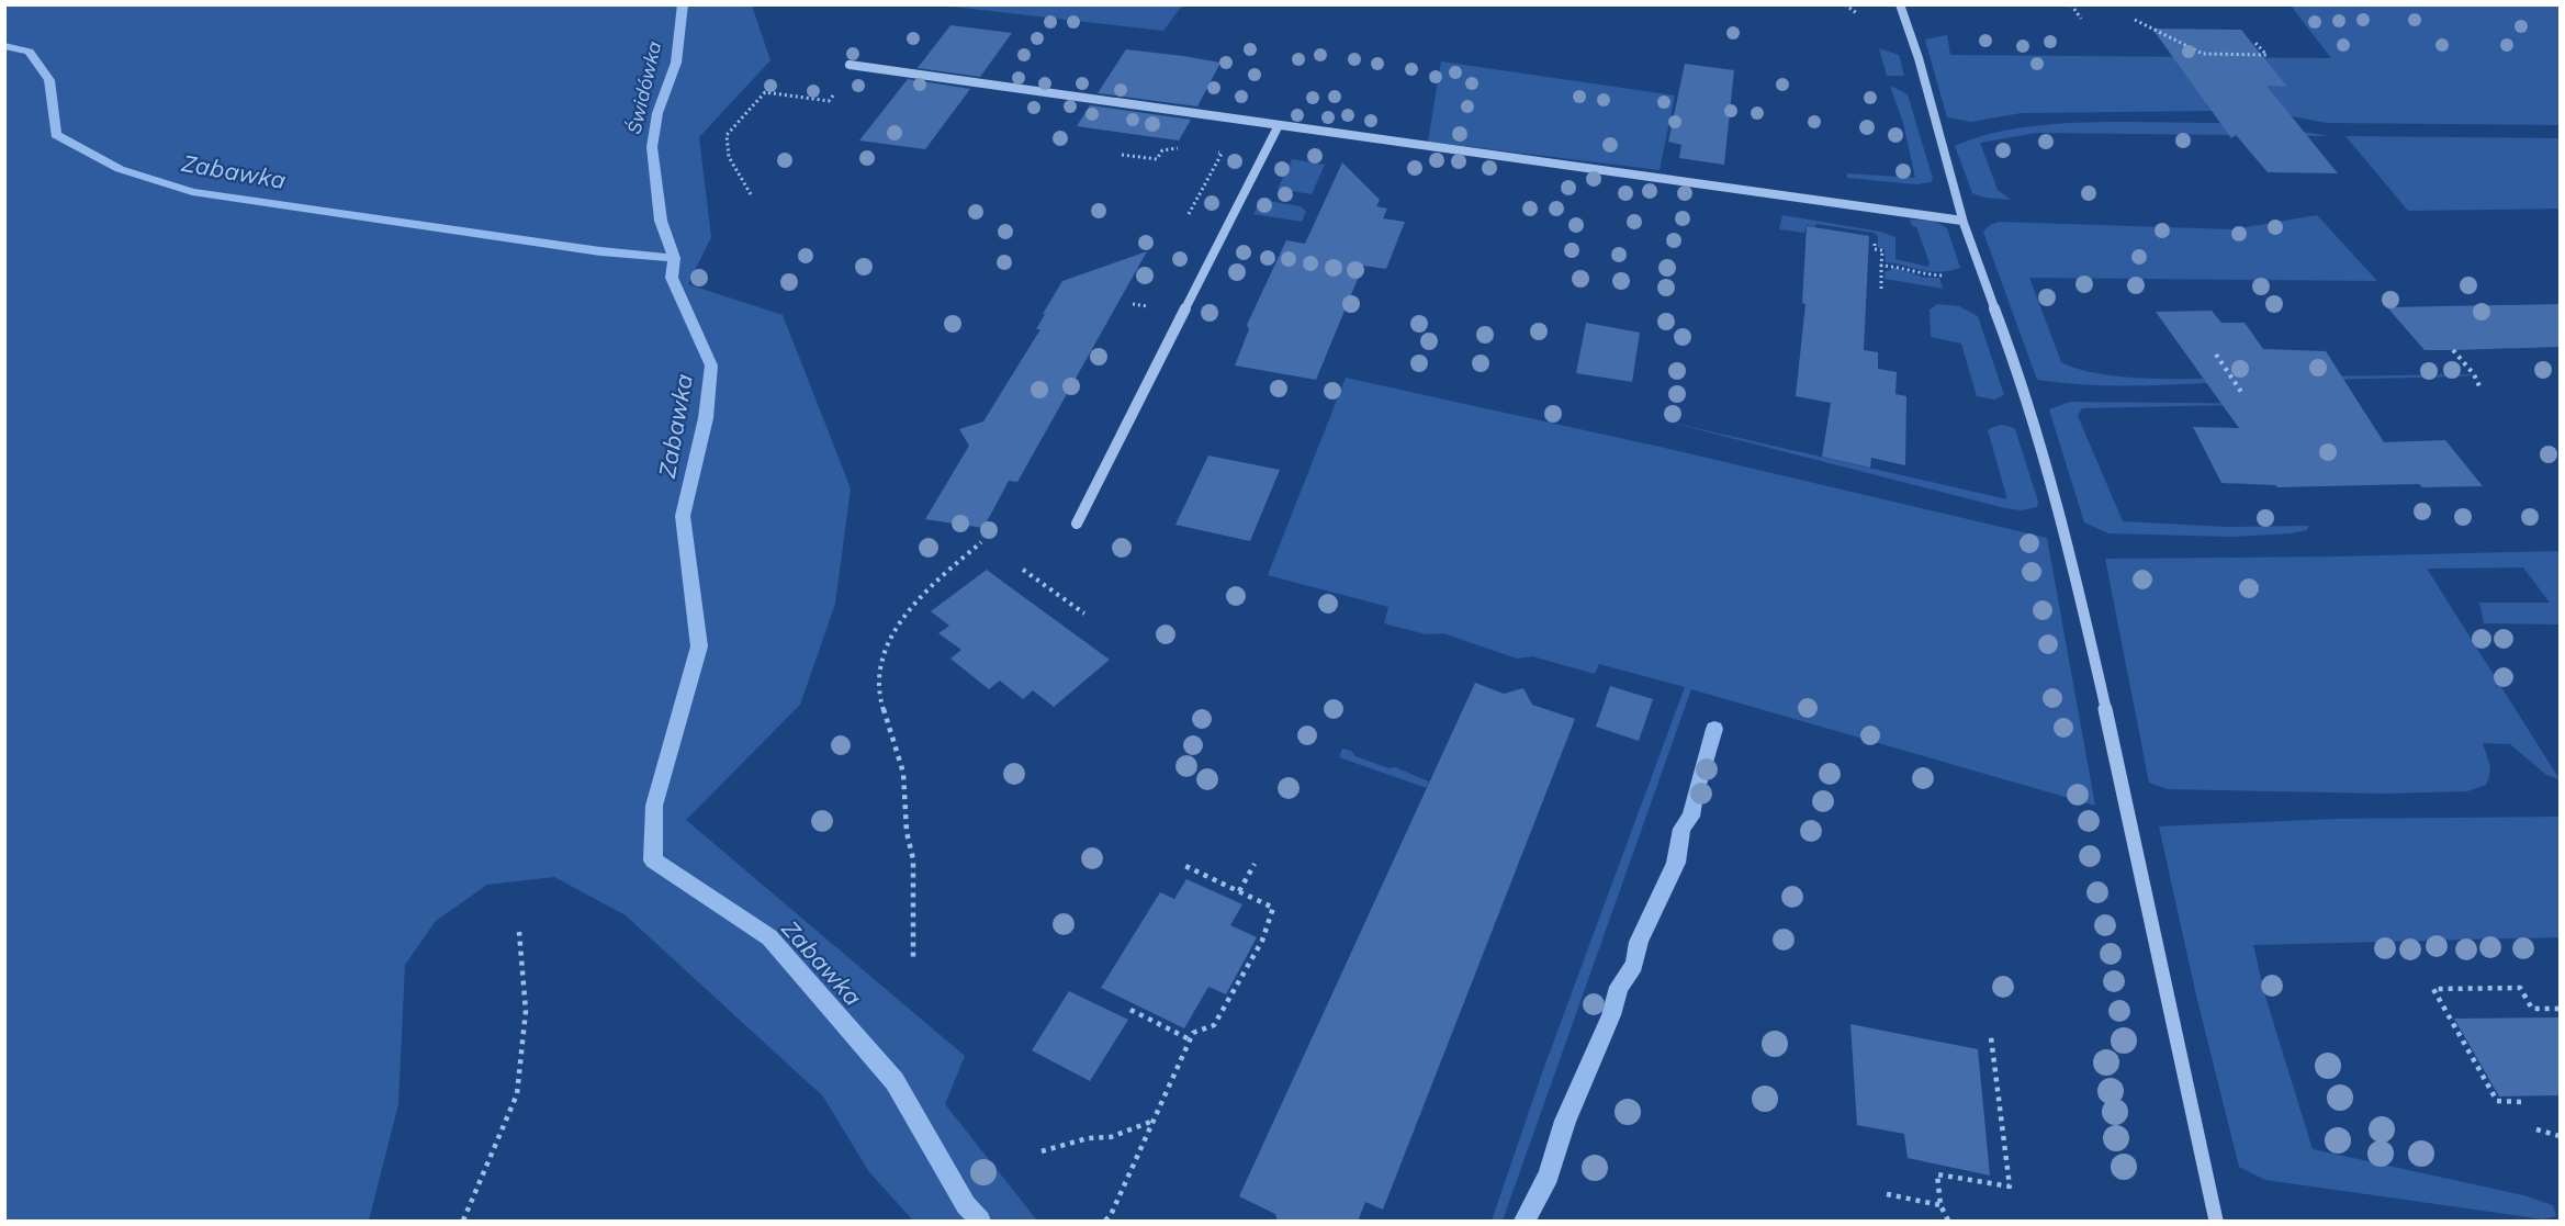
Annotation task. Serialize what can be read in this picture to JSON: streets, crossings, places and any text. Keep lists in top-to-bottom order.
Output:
{
  "water": ["Świdówka", "Zabawka"]
}
